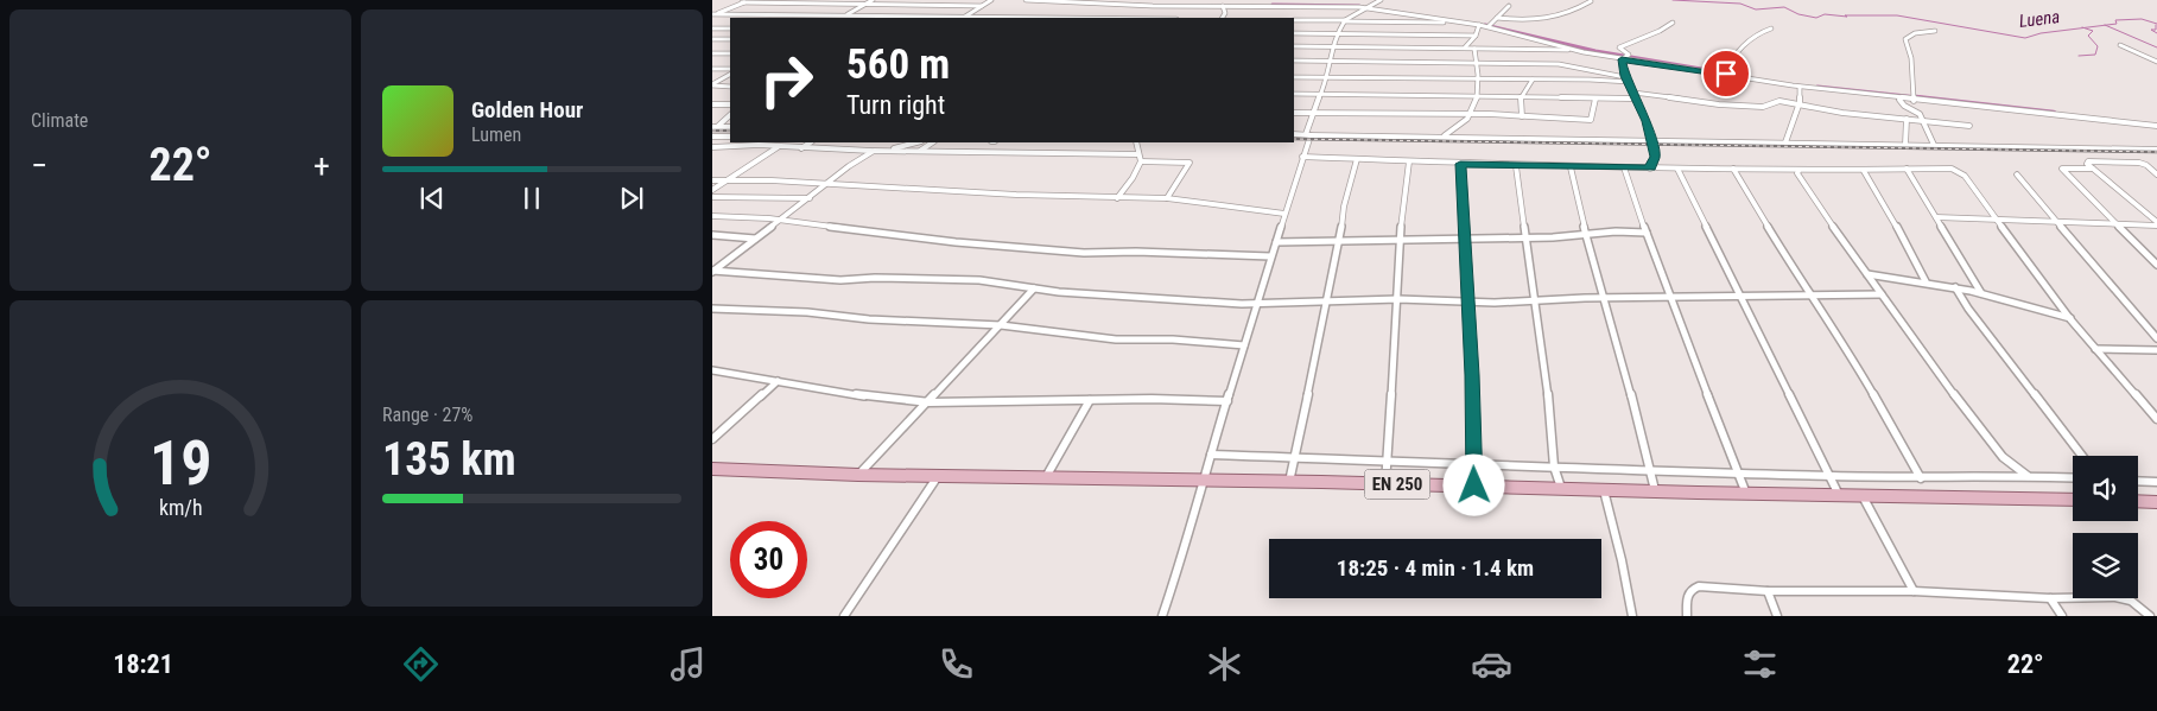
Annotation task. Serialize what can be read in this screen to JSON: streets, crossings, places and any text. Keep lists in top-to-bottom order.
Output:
{
  "streets": {
    "main road": ["EN 250"]
  },
  "water": ["Luena"],
  "page": {
    "tile": [
      "Climate",
      ["Range · 27%", "135 km"]
    ],
    "turn": ["560 m", "Turn right"],
    "song": ["Golden Hour", "Lumen"],
    "heat": ["−", "22°", "+"],
    "limit": "30",
    "trip": "18:25 · 4 min · 1.4 km",
    "tabs": ["18:21", "22°"],
    "gauge": ["19", "km/h"]
  }
}
